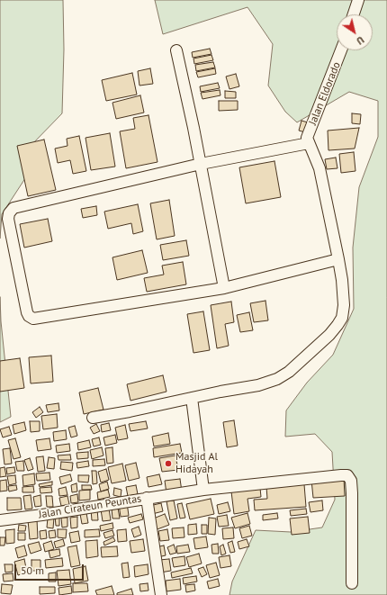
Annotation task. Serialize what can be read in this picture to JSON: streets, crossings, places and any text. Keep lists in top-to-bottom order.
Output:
{
  "streets": {
    "street": ["Jalan Eldorado", "Jalan Cirateun Peuntas"]
  },
  "places": ["Masjid Al Hidayah"],
  "scale_bar": "50 m",
  "north": "bottom right"
}
